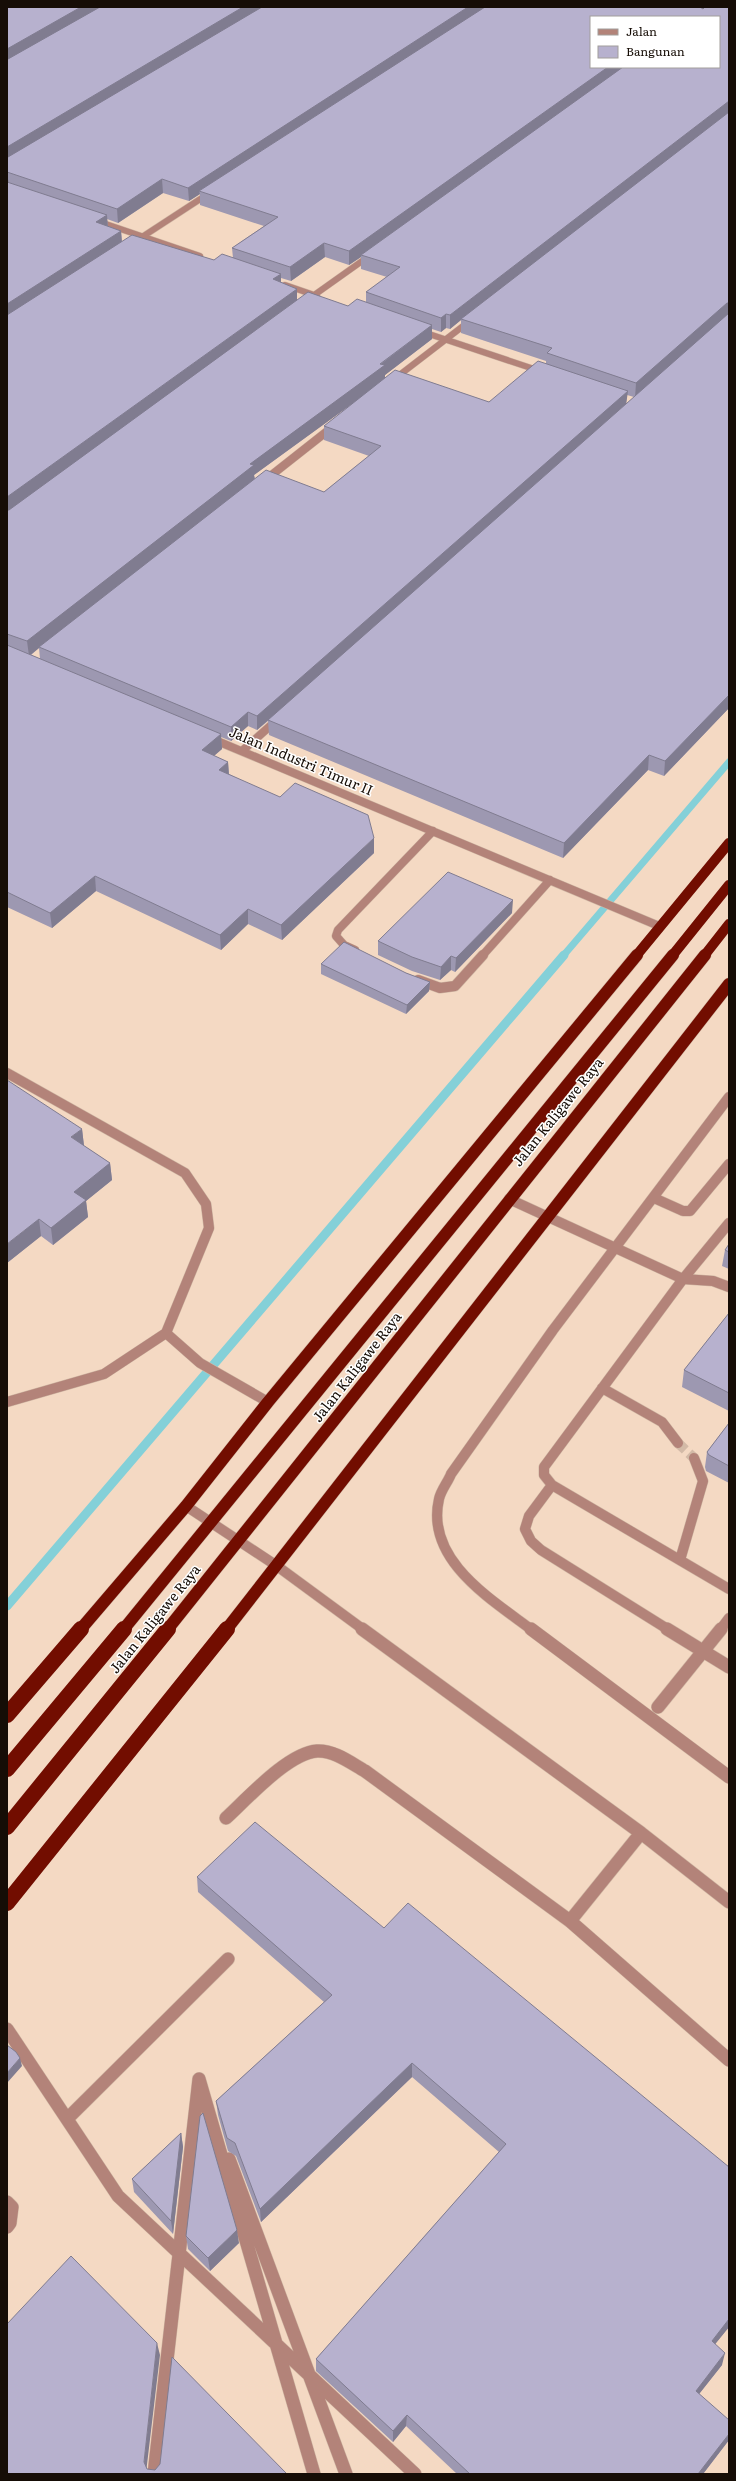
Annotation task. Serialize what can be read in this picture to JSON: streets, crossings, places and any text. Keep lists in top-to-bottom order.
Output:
{
  "streets": {
    "highway": ["Jalan Kaligawe Raya"],
    "lane": ["Jalan Industri Timur II"]
  },
  "legend": ["Jalan", "Bangunan"]
}
